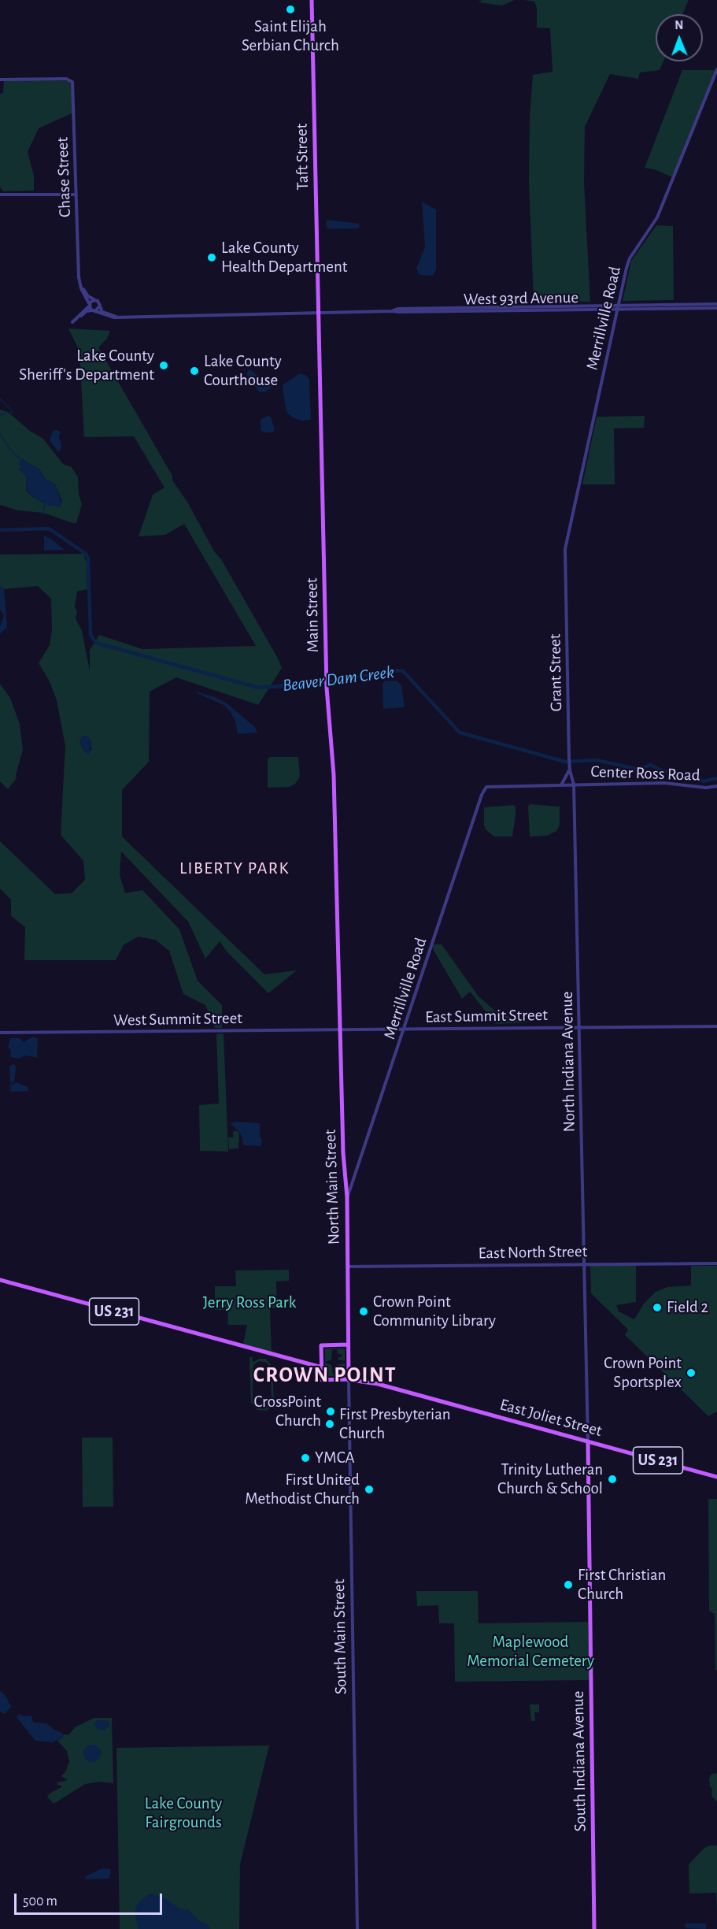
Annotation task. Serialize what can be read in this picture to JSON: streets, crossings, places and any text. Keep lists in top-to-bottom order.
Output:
{
  "streets": {
    "main road": [
      "Taft Street",
      "Main Street",
      "North Main Street",
      "US 231",
      "East Joliet Street",
      "South Main Street",
      "South Indiana Avenue"
    ],
    "street": [
      "Chase Street",
      "West 93rd Avenue",
      "Merrillville Road",
      "Grant Street",
      "Center Ross Road",
      "East Summit Street",
      "West Summit Street",
      "North Indiana Avenue",
      "East North Street"
    ]
  },
  "crossings": [
    ["Taft Street", "West 93rd Avenue"],
    ["Taft Street", "Main Street"],
    ["West 93rd Avenue", "Merrillville Road"],
    ["West 93rd Avenue", "Main Street"],
    ["Merrillville Road", "Grant Street"],
    ["Merrillville Road", "Center Ross Road"],
    ["Merrillville Road", "East Summit Street"],
    ["Merrillville Road", "North Main Street"],
    ["Main Street", "East Summit Street"],
    ["Main Street", "West Summit Street"],
    ["Main Street", "North Main Street"],
    ["Grant Street", "Center Ross Road"],
    ["Grant Street", "North Indiana Avenue"],
    ["Center Ross Road", "North Indiana Avenue"],
    ["East Summit Street", "West Summit Street"],
    ["East Summit Street", "North Indiana Avenue"],
    ["East Summit Street", "North Main Street"],
    ["West Summit Street", "North Main Street"],
    ["North Indiana Avenue", "East North Street"],
    ["North Indiana Avenue", "South Indiana Avenue"],
    ["North Main Street", "East North Street"],
    ["North Main Street", "US 231"],
    ["North Main Street", "South Main Street"],
    ["US 231", "East Joliet Street"],
    ["US 231", "South Main Street"],
    ["East Joliet Street", "South Main Street"],
    ["East Joliet Street", "South Indiana Avenue"]
  ],
  "districts": ["LIBERTY PARK", "CROWN POINT"],
  "water": ["Beaver Dam Creek"],
  "parks": ["Jerry Ross Park", "Maplewood Memorial Cemetery", "Lake County Fairgrounds"],
  "places": [
    "Saint Elijah Serbian Church",
    "Lake County Health Department",
    "Lake County Sheriff's Department",
    "Lake County Courthouse",
    "Field 2",
    "Crown Point Community Library",
    "Crown Point Sportsplex",
    "CrossPoint Church",
    "First Presbyterian Church",
    "YMCA",
    "Trinity Lutheran Church & School",
    "First United Methodist Church",
    "First Christian Church"
  ],
  "scale_bar": "500 m",
  "north": "top"
}
